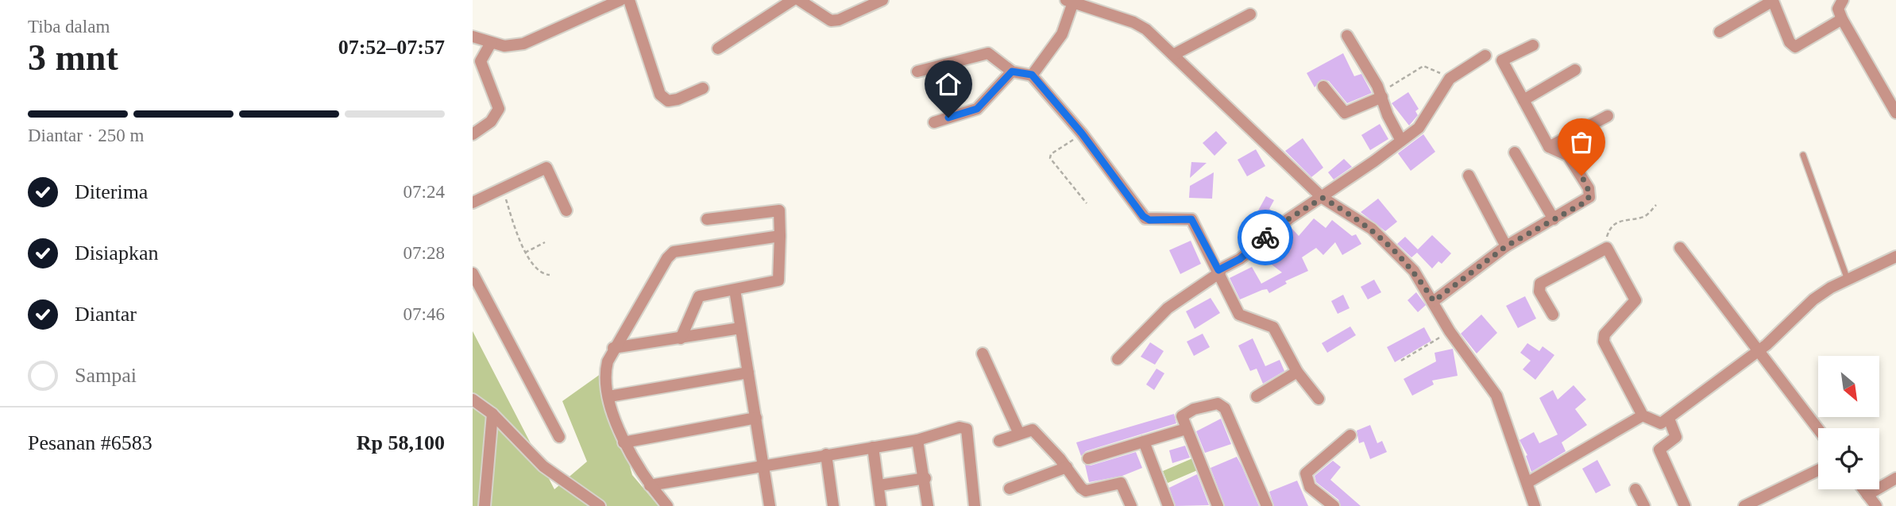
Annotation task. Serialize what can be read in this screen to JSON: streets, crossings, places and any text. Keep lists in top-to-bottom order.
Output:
{
  "north": "bottom right",
  "page": {
    "heading": ["3 mnt", "Tiba dalam", "07:52–07:57"],
    "panel": ["Pesanan #6583", "Rp 58,100"],
    "bar": "Diantar · 250 m",
    "list": [
      ["Diterima", "07:24"],
      ["Disiapkan", "07:28"],
      ["Diantar", "07:46"],
      "Sampai"
    ]
  }
}
